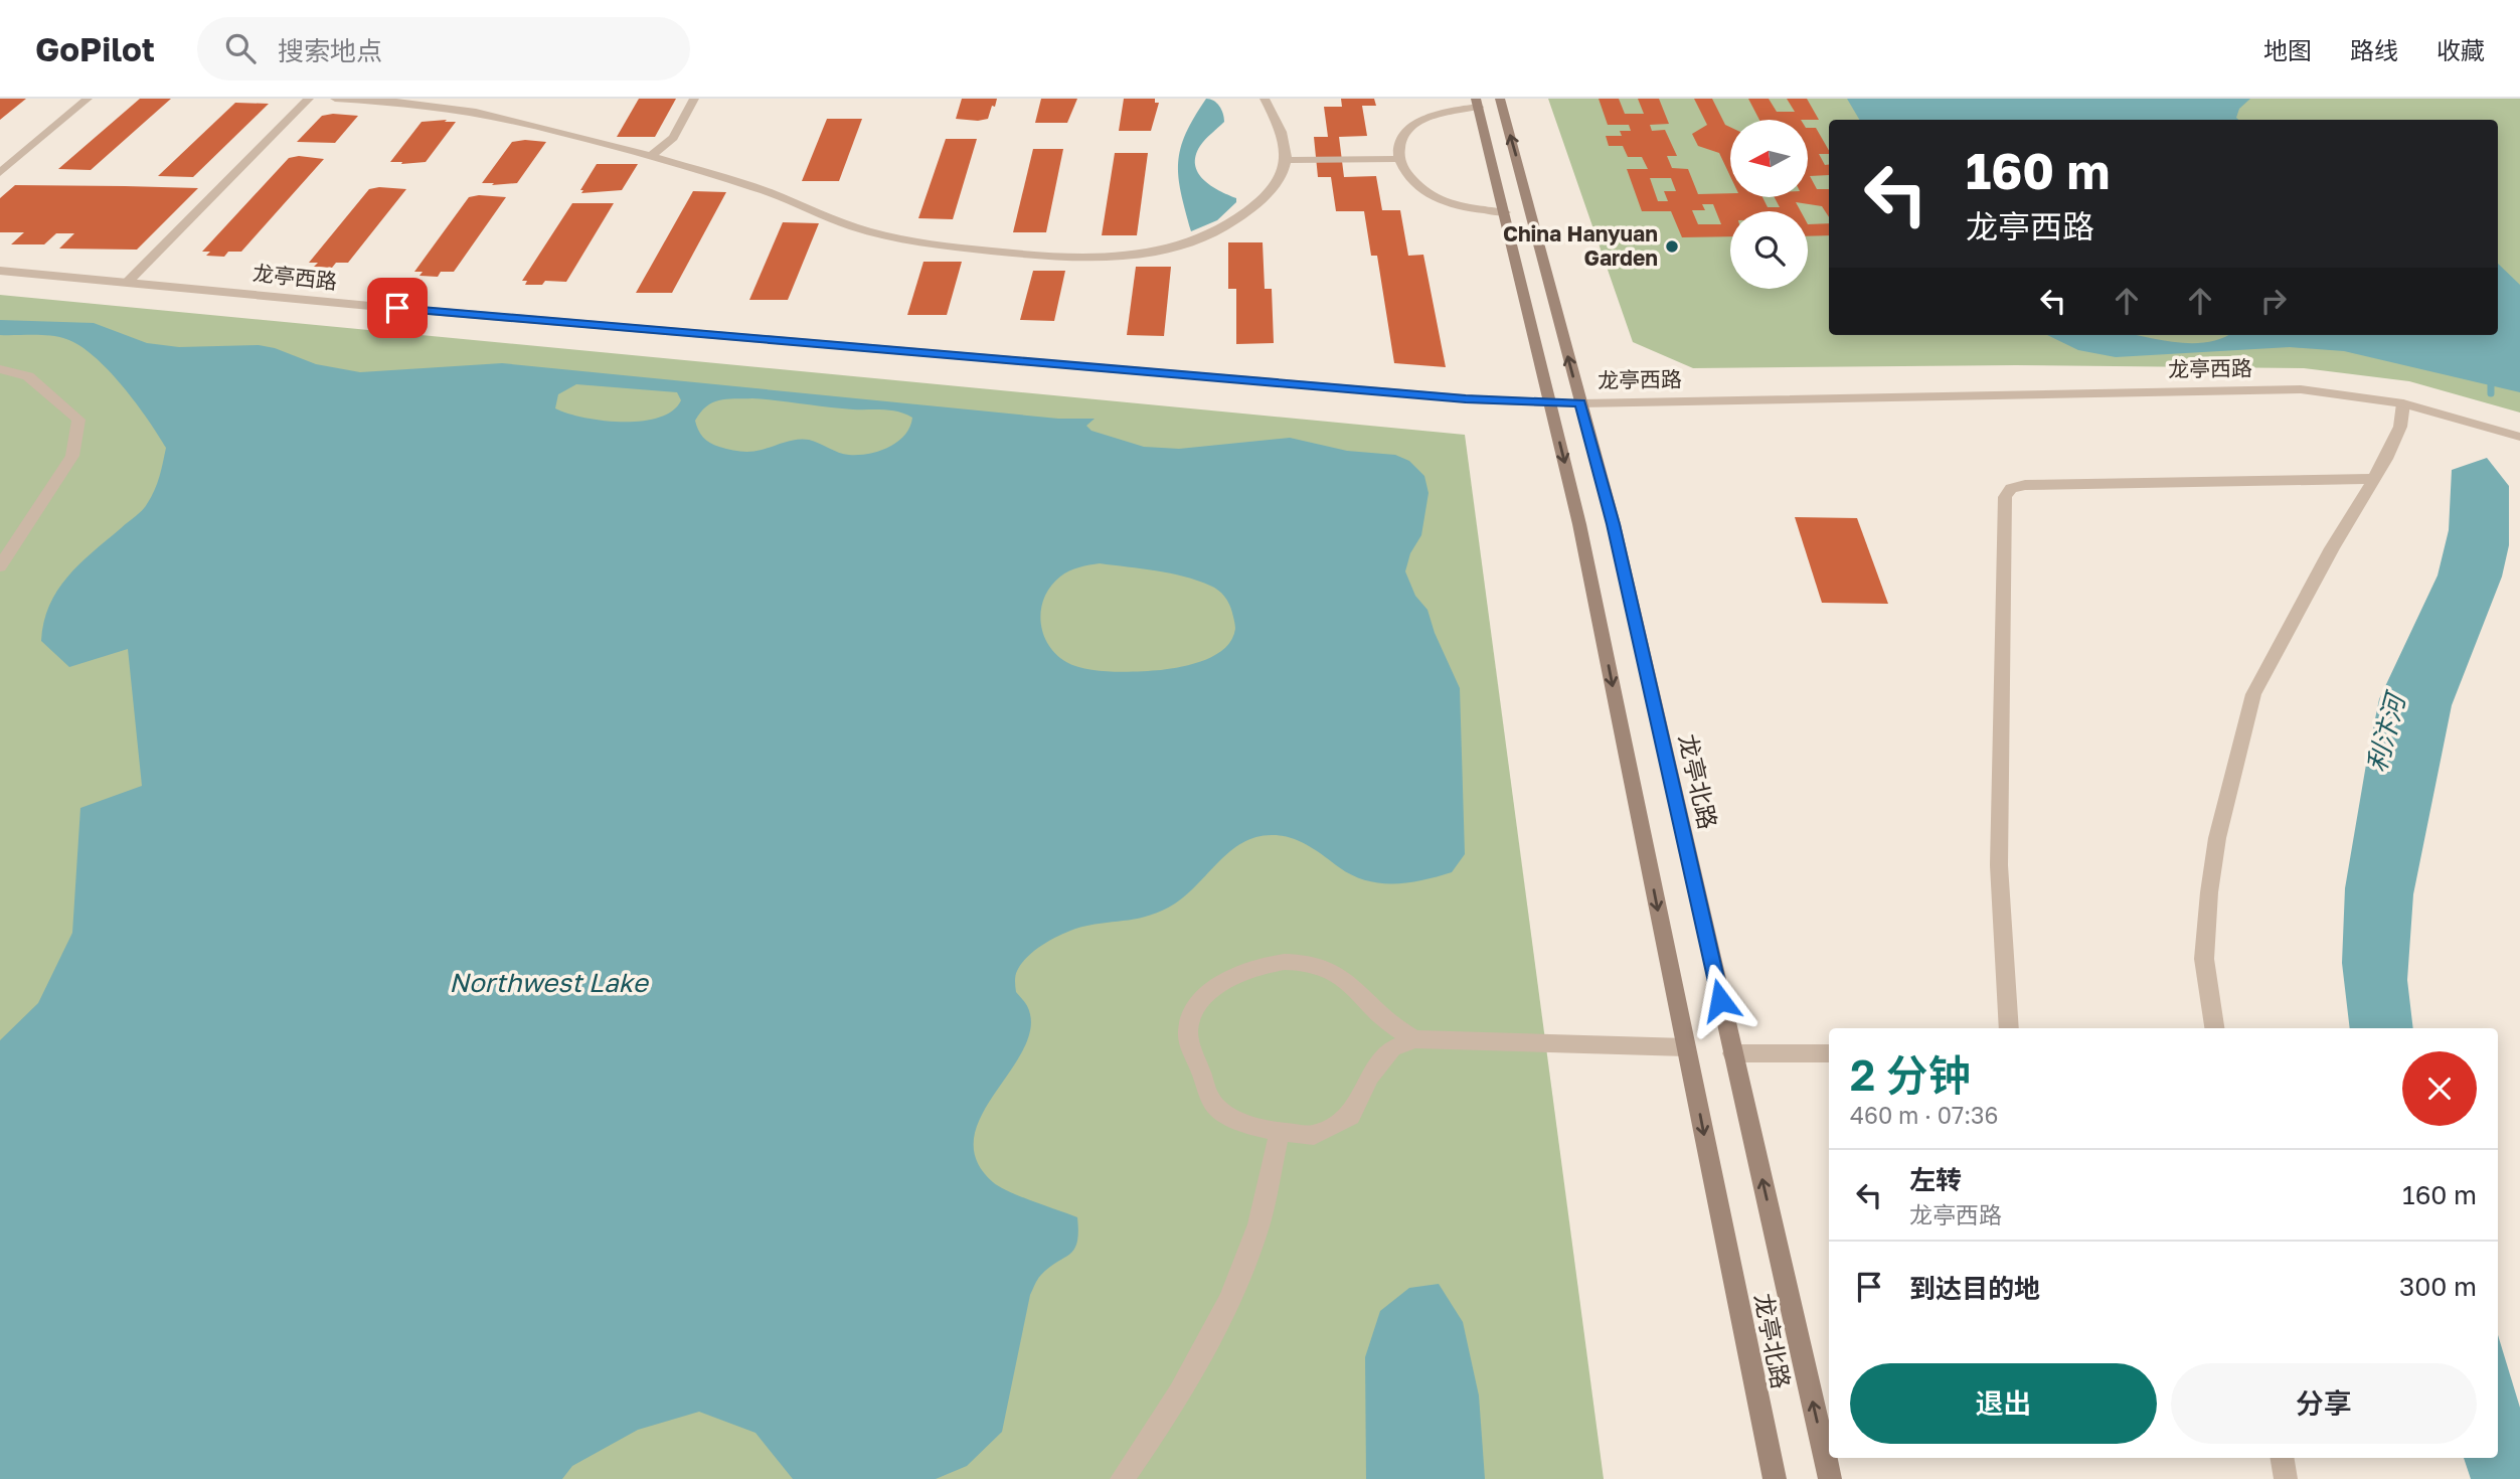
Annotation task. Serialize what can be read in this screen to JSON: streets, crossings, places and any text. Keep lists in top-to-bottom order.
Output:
{
  "streets": {
    "main road": ["龙亭北路"],
    "street": ["龙亭西路"]
  },
  "crossings": [
    ["龙亭西路", "龙亭北路"]
  ],
  "water": ["利汴河", "Northwest Lake"],
  "places": ["China Hanyuan Garden"],
  "north": "left",
  "page": {
    "header": "GoPilot",
    "search": "搜索地点",
    "nav": ["地图", "路线", "收藏"],
    "turn": ["160 m", "龙亭西路"],
    "heading": ["2 分钟", "460 m · 07:36"],
    "list": [
      {
        "name": "左转",
        "note": "龙亭西路",
        "value": "160 m"
      },
      {
        "name": "到达目的地",
        "value": "300 m"
      }
    ],
    "buttons": ["退出", "分享"]
  }
}
